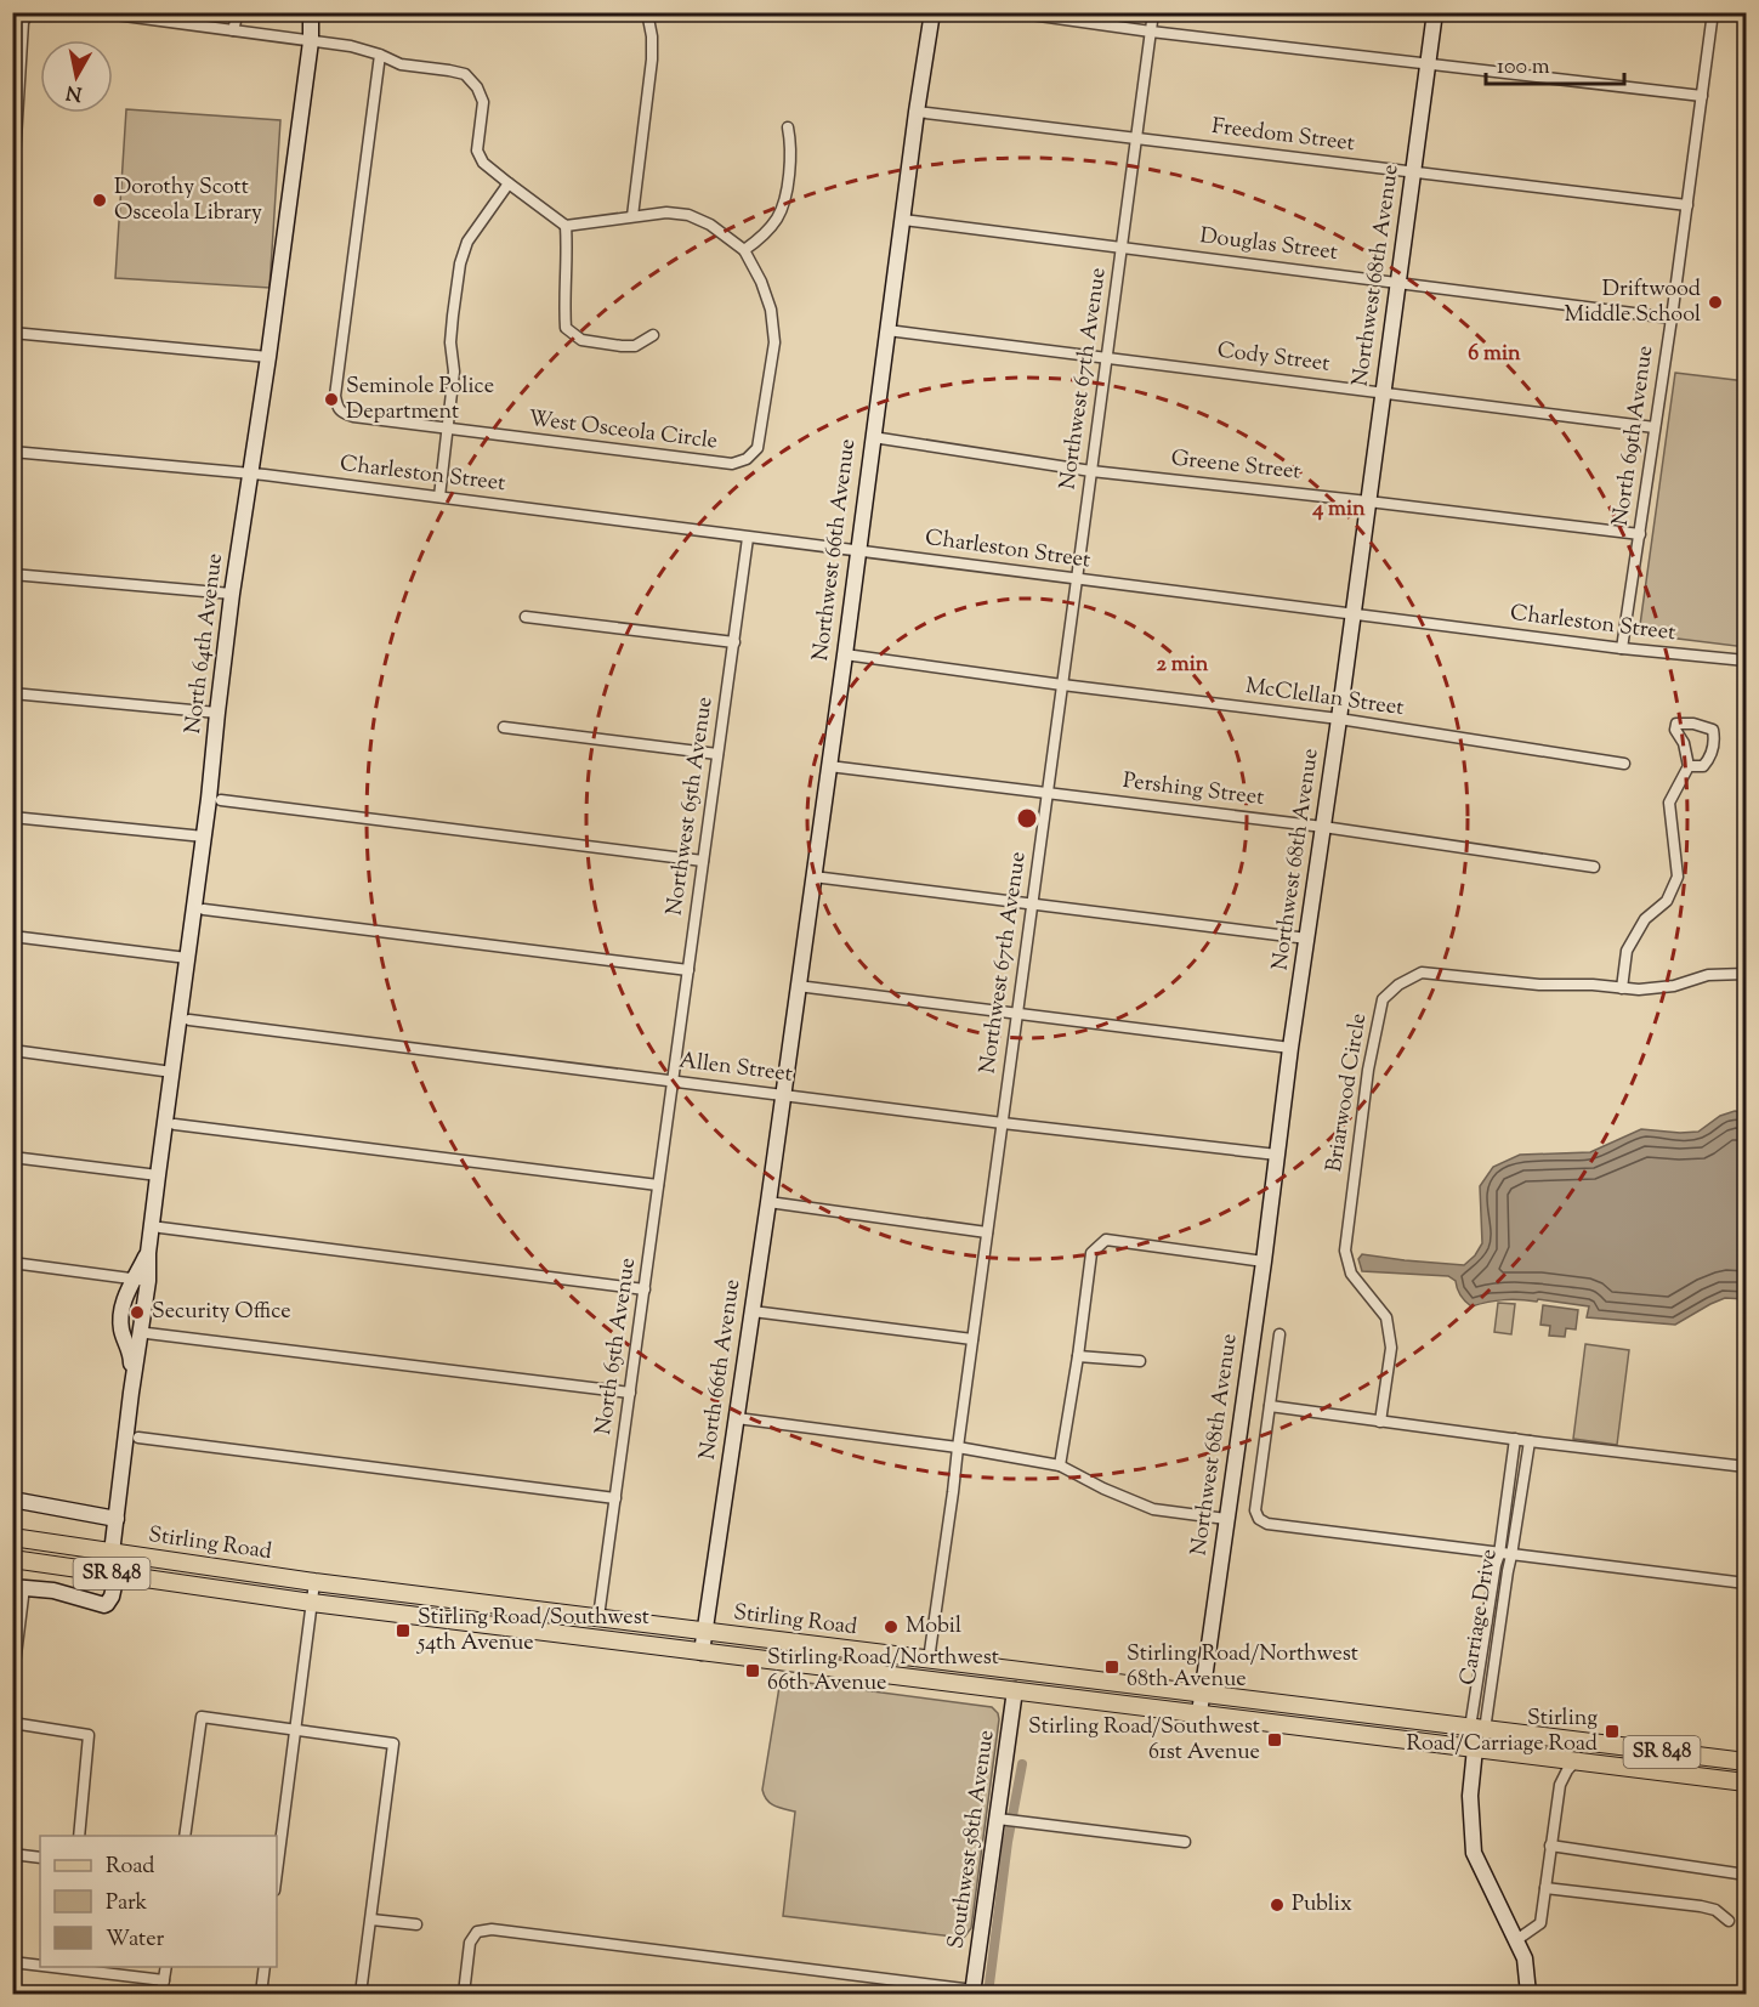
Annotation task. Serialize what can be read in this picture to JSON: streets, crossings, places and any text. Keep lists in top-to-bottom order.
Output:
{
  "streets": {
    "main road": ["Stirling Road", "SR 848"],
    "street": [
      "Freedom Street",
      "Douglas Street",
      "Northwest 68th Avenue",
      "Cody Street",
      "Northwest 67th Avenue",
      "West Osceola Circle",
      "North 69th Avenue",
      "Greene Street",
      "Charleston Street",
      "Northwest 66th Avenue",
      "North 64th Avenue",
      "McClellan Street",
      "Pershing Street",
      "Northwest 65th Avenue",
      "Allen Street",
      "Briarwood Circle",
      "North 65th Avenue",
      "North 66th Avenue",
      "Carriage Drive",
      "Southwest 58th Avenue"
    ]
  },
  "crossings": [
    ["Freedom Street", "Northwest 68th Avenue"],
    ["Freedom Street", "Northwest 67th Avenue"],
    ["Freedom Street", "North 69th Avenue"],
    ["Freedom Street", "Northwest 66th Avenue"],
    ["Douglas Street", "Northwest 68th Avenue"],
    ["Douglas Street", "Northwest 67th Avenue"],
    ["Douglas Street", "North 69th Avenue"],
    ["Douglas Street", "Northwest 66th Avenue"],
    ["Northwest 68th Avenue", "Cody Street"],
    ["Northwest 68th Avenue", "Greene Street"],
    ["Northwest 68th Avenue", "Charleston Street"],
    ["Northwest 68th Avenue", "McClellan Street"],
    ["Northwest 68th Avenue", "Pershing Street"],
    ["Northwest 68th Avenue", "Allen Street"],
    ["Northwest 68th Avenue", "Stirling Road"],
    ["Cody Street", "Northwest 67th Avenue"],
    ["Cody Street", "North 69th Avenue"],
    ["Cody Street", "Northwest 66th Avenue"],
    ["Northwest 67th Avenue", "Greene Street"],
    ["Northwest 67th Avenue", "Charleston Street"],
    ["Northwest 67th Avenue", "McClellan Street"],
    ["Northwest 67th Avenue", "Pershing Street"],
    ["Northwest 67th Avenue", "Allen Street"],
    ["Northwest 67th Avenue", "Stirling Road"],
    ["North 69th Avenue", "Greene Street"],
    ["North 69th Avenue", "Charleston Street"],
    ["Greene Street", "Northwest 66th Avenue"],
    ["Charleston Street", "Northwest 66th Avenue"],
    ["Charleston Street", "North 64th Avenue"],
    ["Charleston Street", "Northwest 65th Avenue"],
    ["Northwest 66th Avenue", "McClellan Street"],
    ["Northwest 66th Avenue", "Pershing Street"],
    ["Northwest 66th Avenue", "Allen Street"],
    ["Northwest 66th Avenue", "North 66th Avenue"],
    ["North 64th Avenue", "Stirling Road"],
    ["Northwest 65th Avenue", "Allen Street"],
    ["Northwest 65th Avenue", "North 65th Avenue"],
    ["Allen Street", "North 65th Avenue"],
    ["Allen Street", "North 66th Avenue"],
    ["North 65th Avenue", "Stirling Road"],
    ["North 66th Avenue", "Stirling Road"],
    ["Stirling Road", "Carriage Drive"],
    ["Stirling Road", "Southwest 58th Avenue"]
  ],
  "places": {
    "other": [
      "Dorothy Scott Osceola Library",
      "Driftwood Middle School",
      "Seminole Police Department",
      "Security Office",
      "Mobil",
      "Publix"
    ],
    "transit": [
      "Stirling Road/Southwest 54th Avenue",
      "Stirling Road/Northwest 68th Avenue",
      "Stirling Road/Northwest 66th Avenue",
      "Stirling Road/Carriage Road",
      "Stirling Road/Southwest 61st Avenue"
    ]
  },
  "legend": ["Road", "Park", "Water"],
  "scale_bar": "100 m",
  "north": "bottom",
  "rings": ["6 min", "4 min", "2 min"]
}
